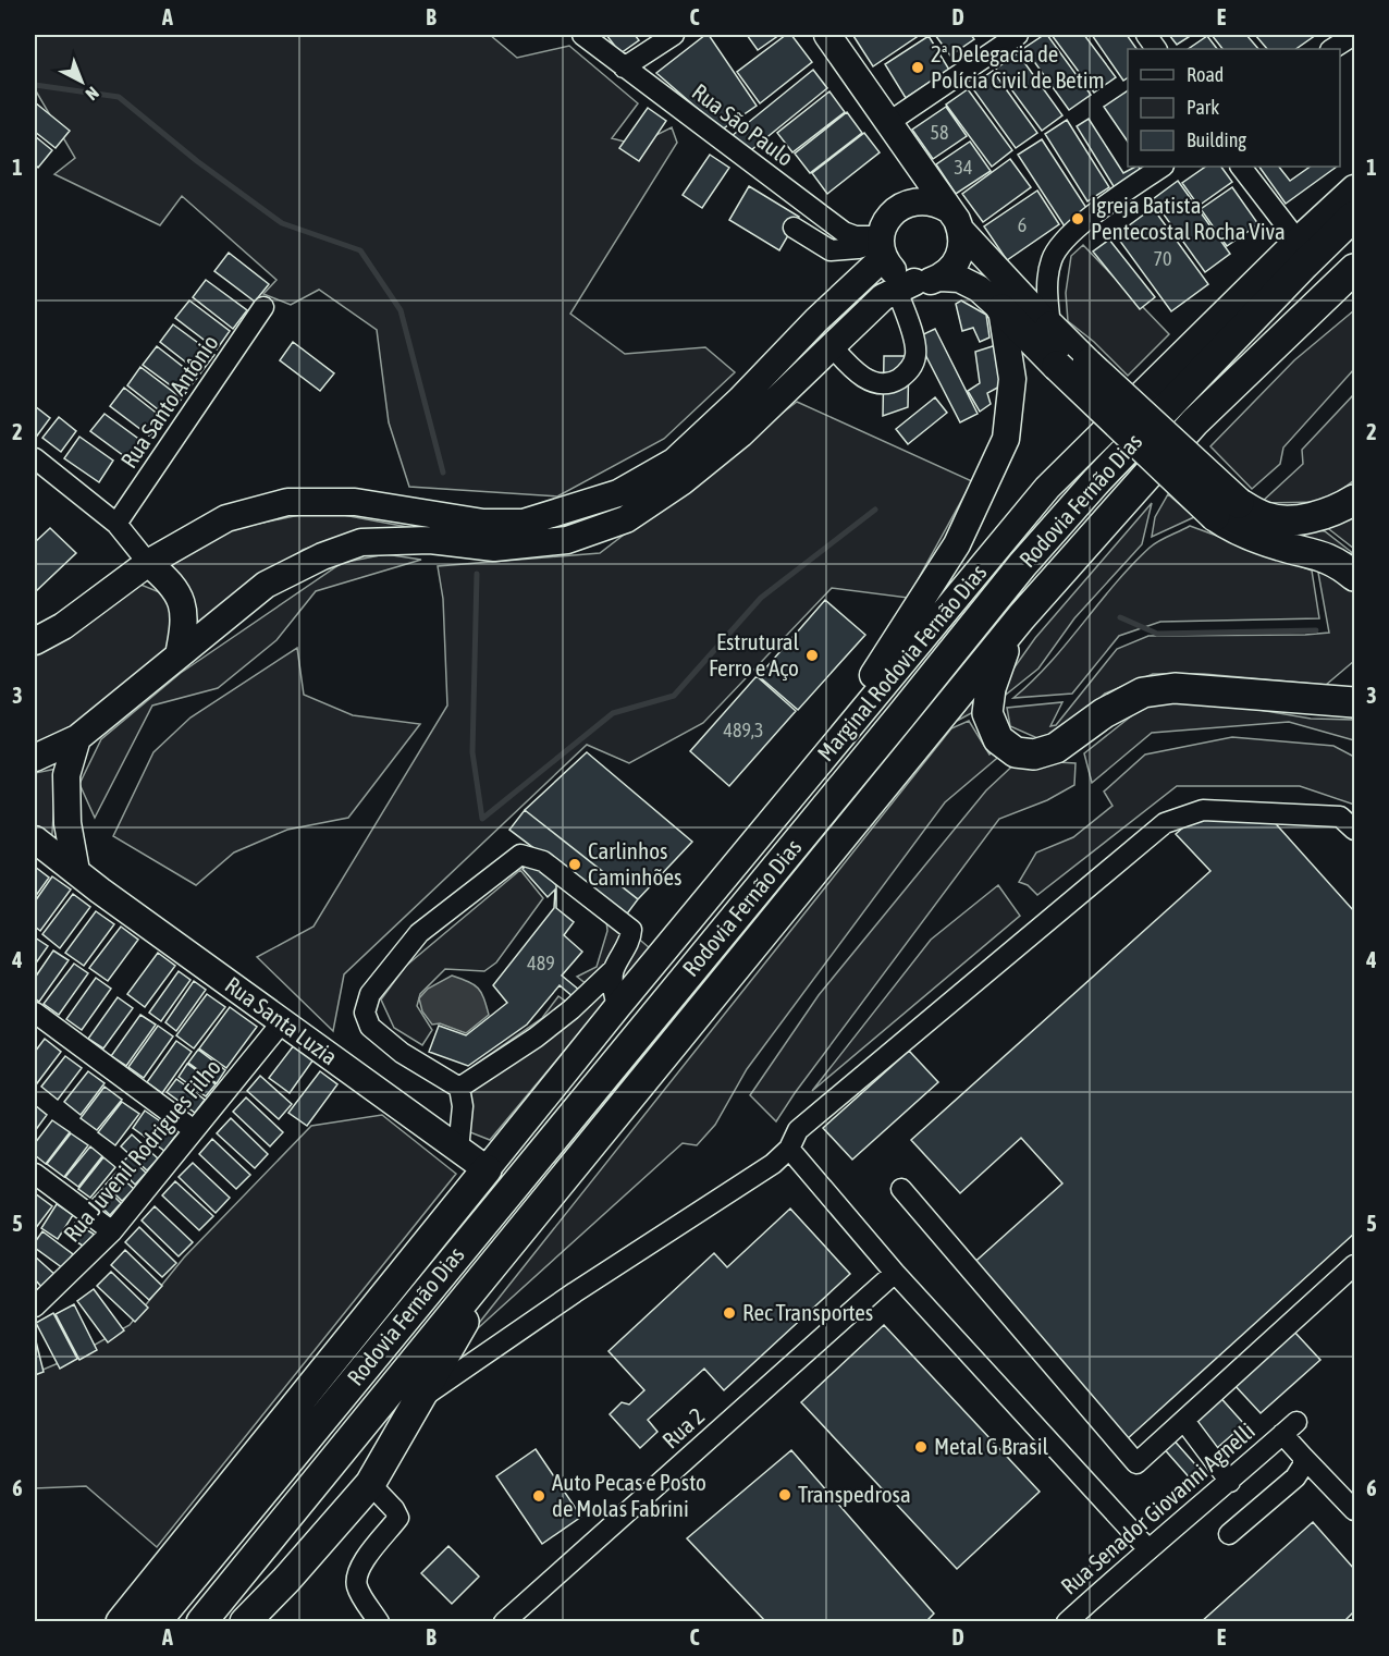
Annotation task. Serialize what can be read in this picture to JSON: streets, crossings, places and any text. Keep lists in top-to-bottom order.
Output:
{
  "streets": {
    "highway": ["Rodovia Fernão Dias"],
    "main road": ["Marginal Rodovia Fernão Dias", "Rua Santa Luzia"],
    "street": [
      "Rua São Paulo",
      "Rua Santo Antônio",
      "Rua Juvenil Rodrigues Filho",
      "Rua 2",
      "Rua Senador Giovanni Agnelli"
    ]
  },
  "crossings": [
    ["Marginal Rodovia Fernão Dias", "Rua Santa Luzia"],
    ["Rua Santa Luzia", "Rua Juvenil Rodrigues Filho"]
  ],
  "places": [
    "2ª Delegacia de Polícia Civil de Betim",
    "Igreja Batista Pentecostal Rocha Viva",
    "Estrutural Ferro e Aço",
    "Carlinhos Caminhões",
    "Rec Transportes",
    "Metal G Brasil",
    "Transpedrosa",
    "Auto Pecas e Posto de Molas Fabrini"
  ],
  "house_numbers": [
    "58",
    "34",
    "6",
    "70",
    "489,3",
    "489"
  ],
  "legend": ["Road", "Park", "Building"],
  "north": "bottom right",
  "grid": {
    "columns": [
      "A",
      "B",
      "C",
      "D",
      "E"
    ],
    "rows": [
      "1",
      "2",
      "3",
      "4",
      "5",
      "6"
    ]
  }
}
